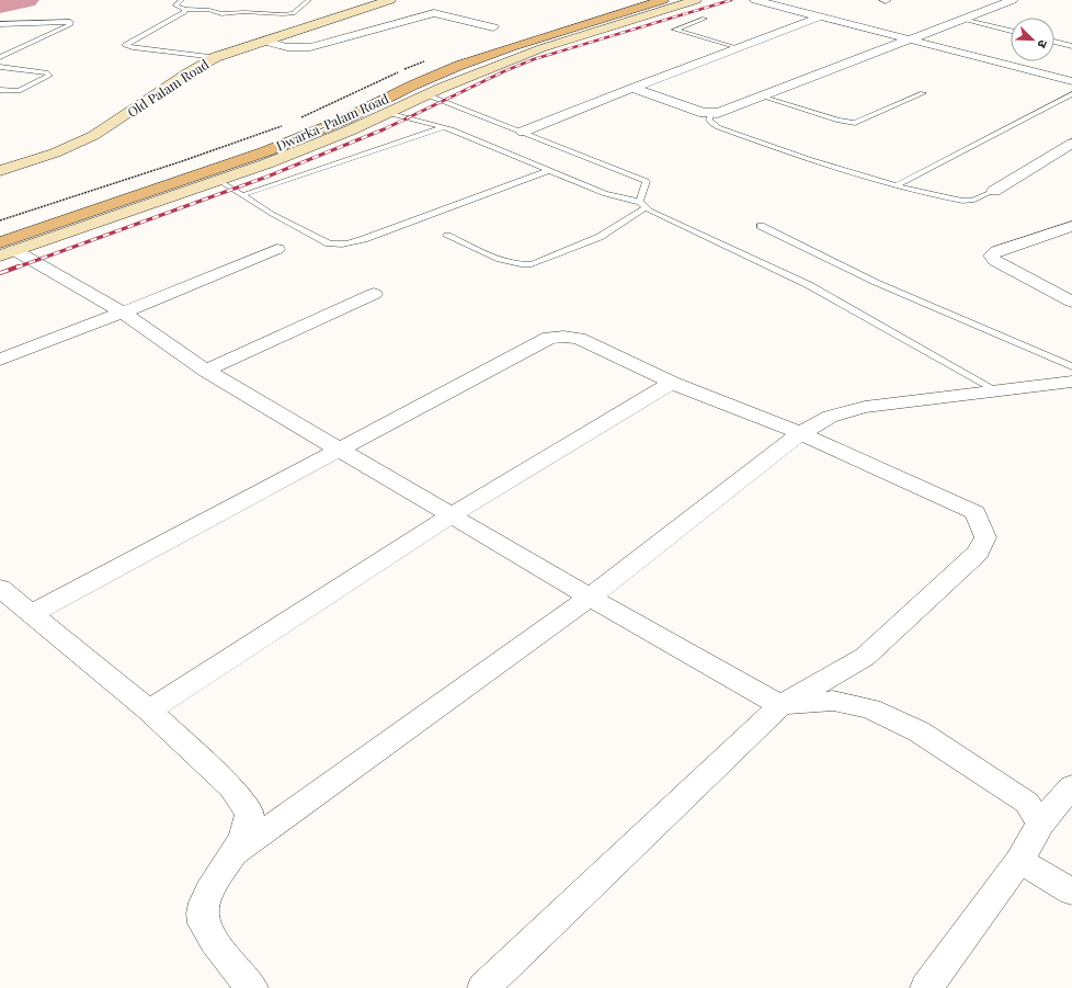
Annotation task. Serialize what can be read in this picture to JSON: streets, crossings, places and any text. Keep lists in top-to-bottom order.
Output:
{
  "streets": {
    "main road": ["Dwarka-Palam Road"],
    "street": ["Old Palam Road"]
  },
  "north": "bottom right"
}
